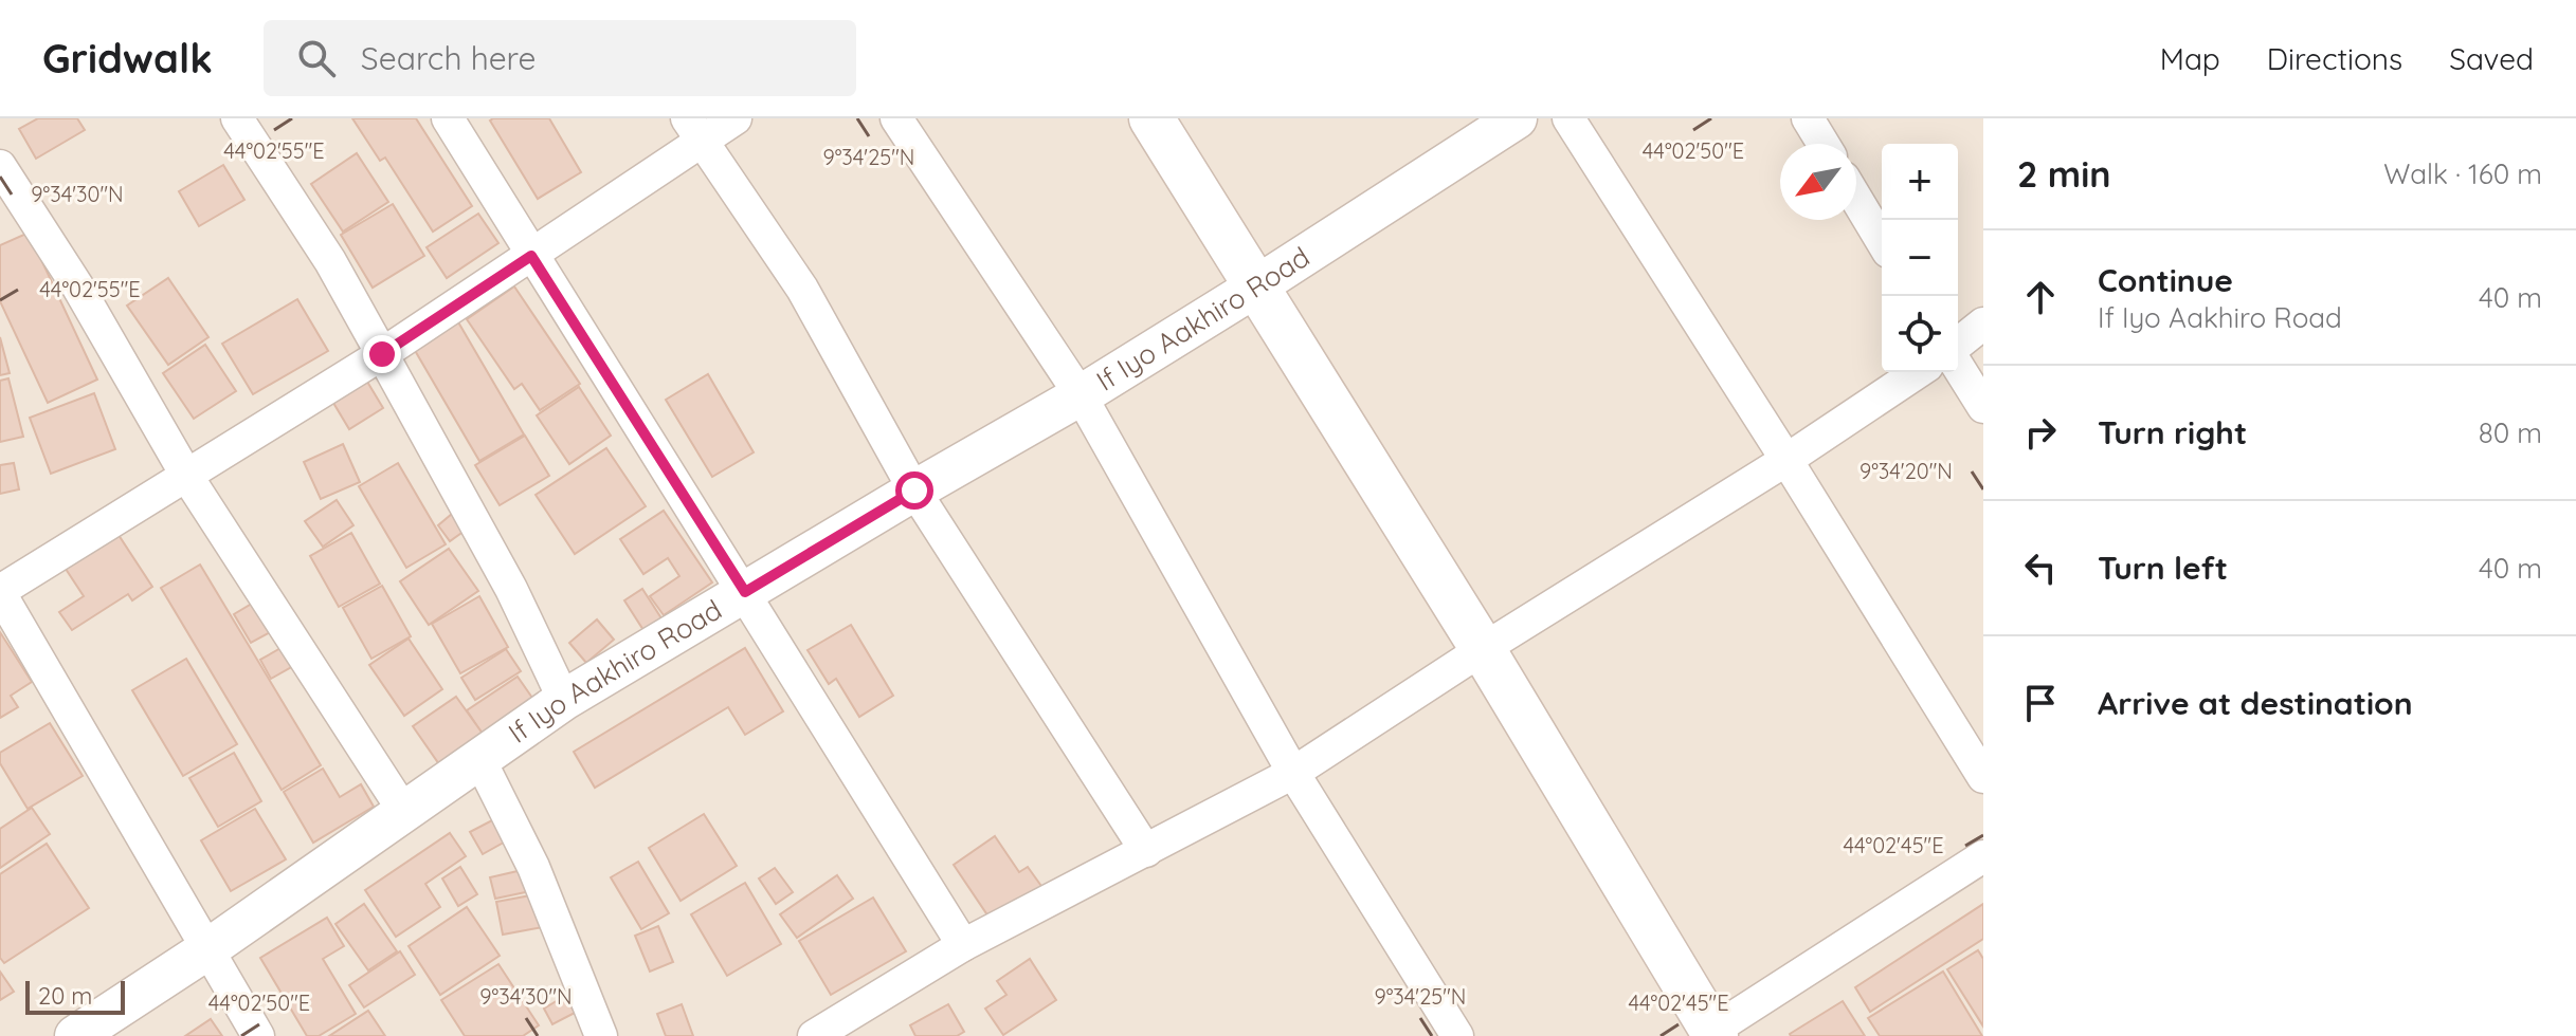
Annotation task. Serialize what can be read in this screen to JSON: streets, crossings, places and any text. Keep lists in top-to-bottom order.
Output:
{
  "streets": {
    "street": ["If Iyo Aakhiro Road"]
  },
  "scale_bar": "20 m",
  "north": "bottom left",
  "page": {
    "header": "Gridwalk",
    "search": "Search here",
    "nav": ["Map", "Directions", "Saved"],
    "heading": ["2 min", "Walk · 160 m"],
    "map_buttons": ["+", "−"],
    "list": [
      ["Continue", "If Iyo Aakhiro Road", "40 m"],
      ["Turn right", "80 m"],
      ["Turn left", "40 m"],
      "Arrive at destination"
    ],
    "scale": "20 m"
  },
  "coordinates": [
    "44°02'55\"E",
    "44°02'50\"E",
    "9°34'25\"N",
    "9°34'30\"N",
    "9°34'20\"N",
    "44°02'45\"E"
  ]
}
